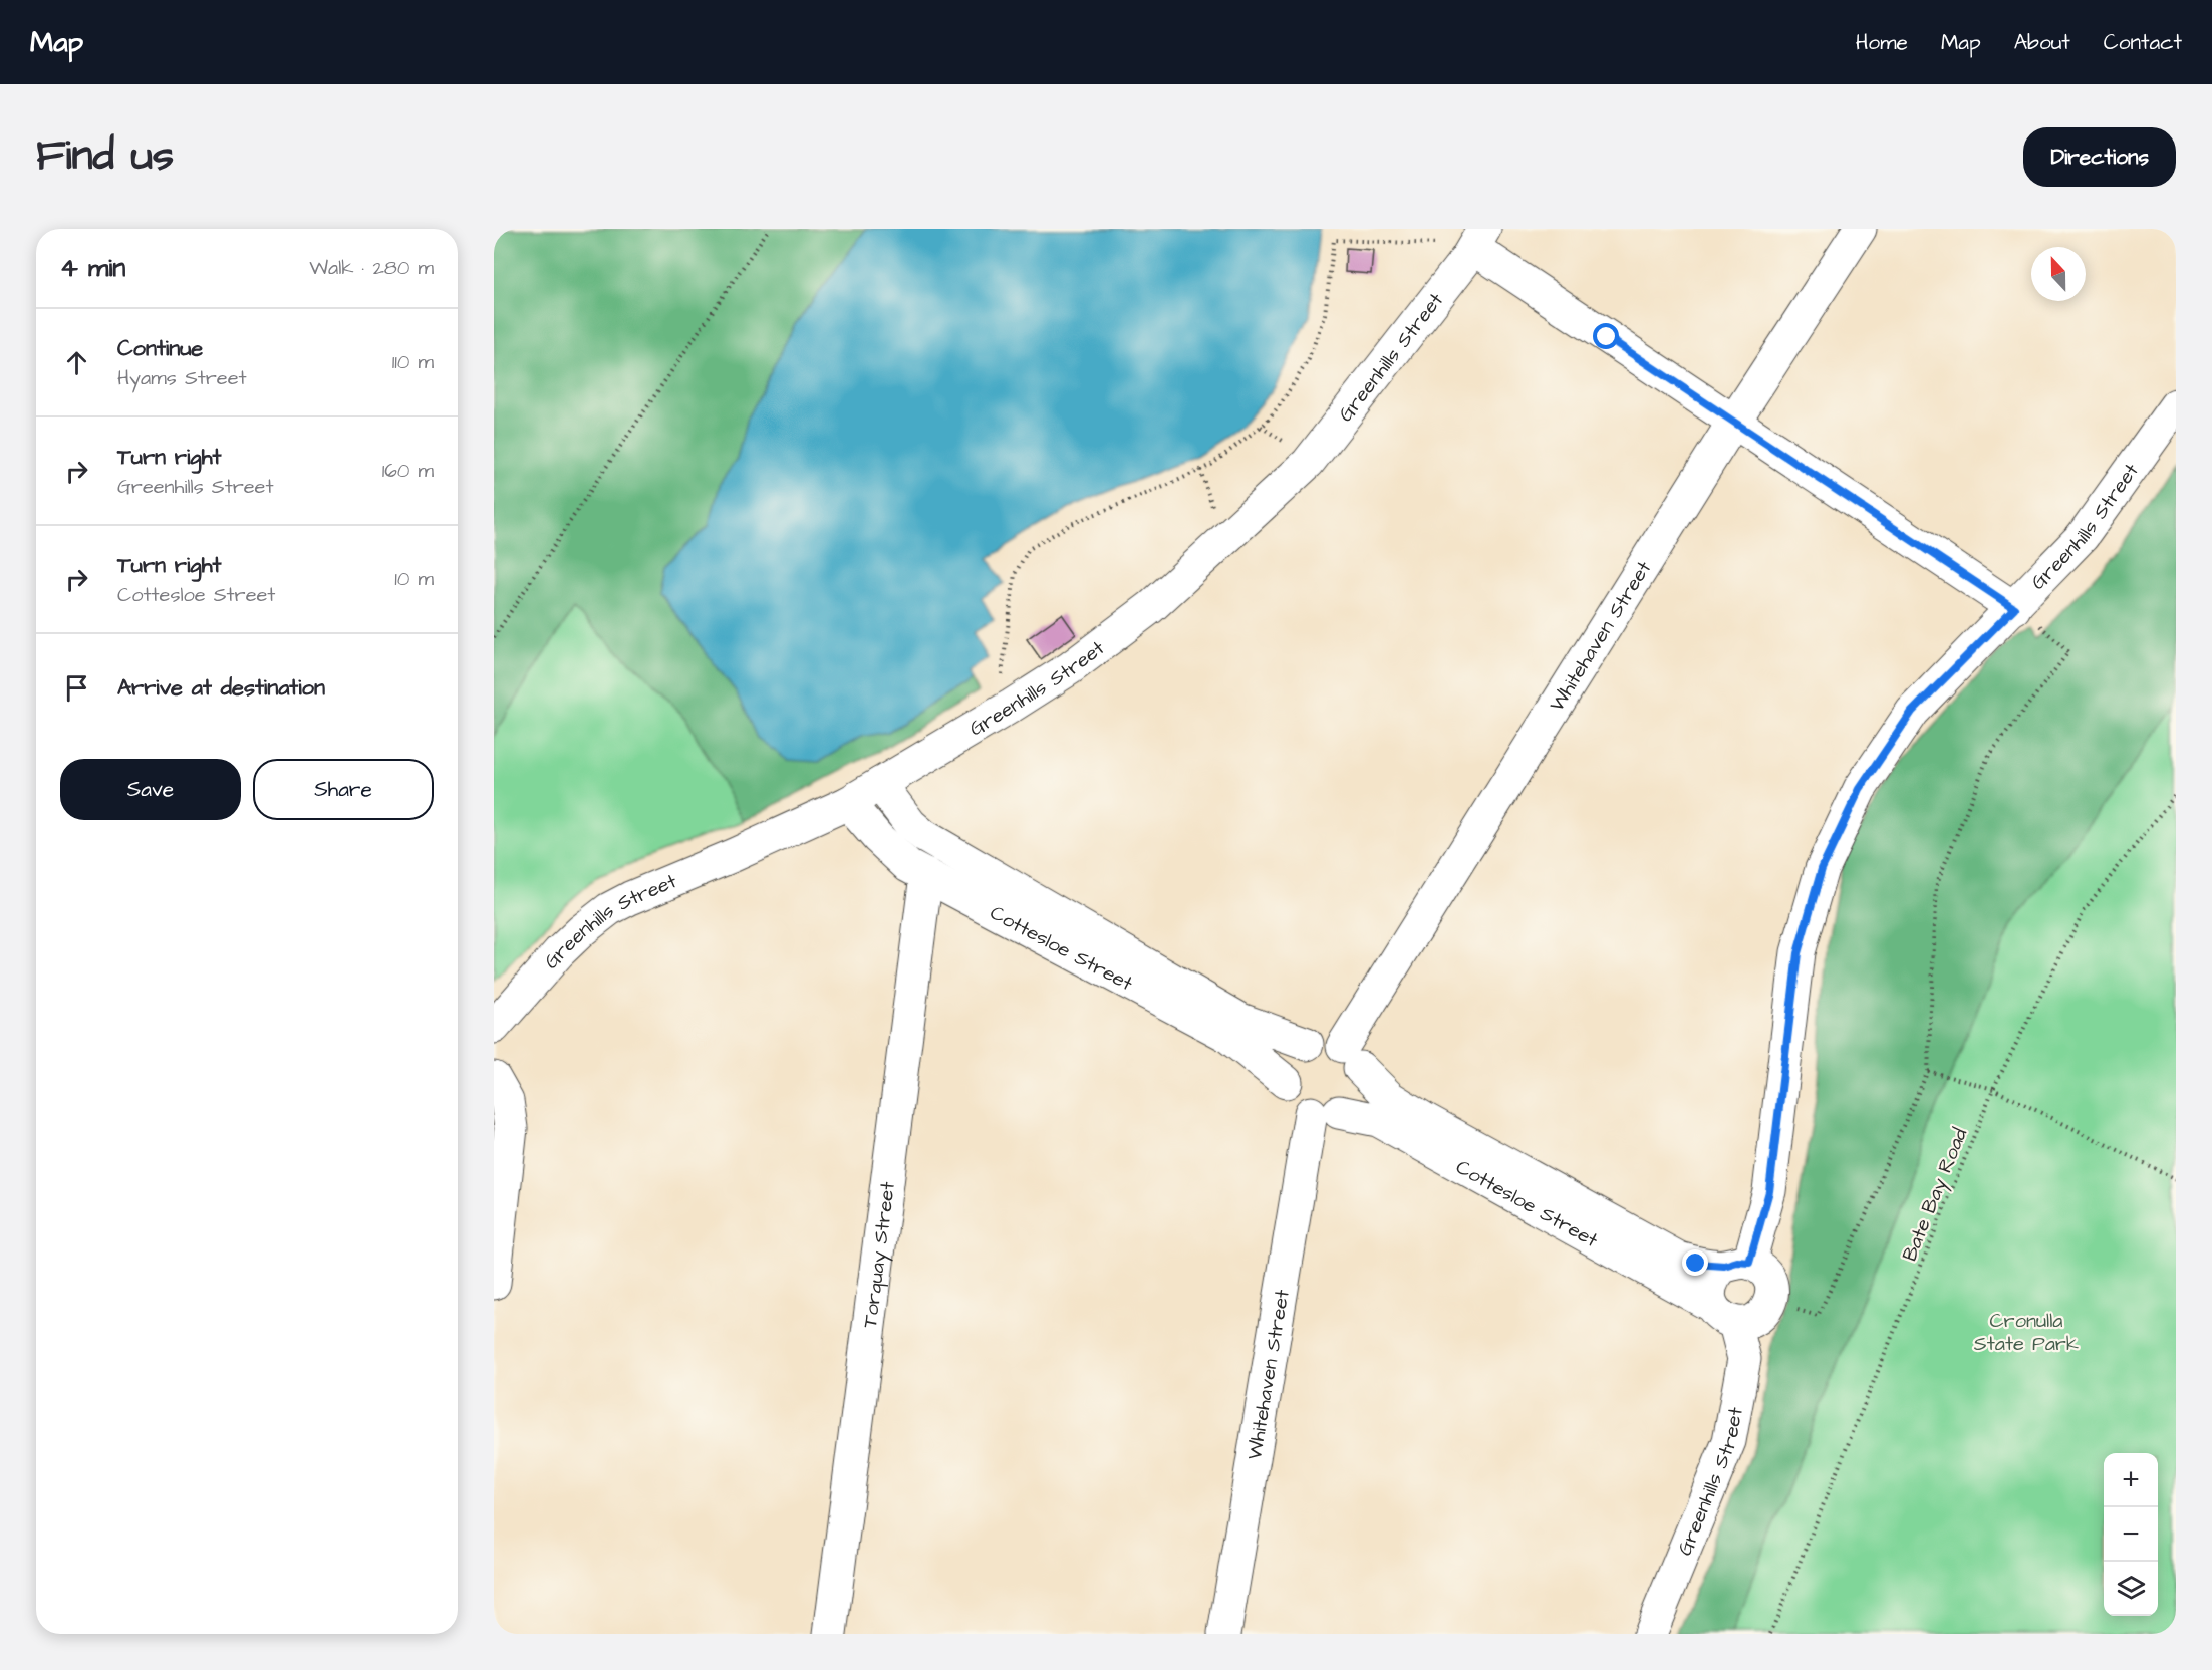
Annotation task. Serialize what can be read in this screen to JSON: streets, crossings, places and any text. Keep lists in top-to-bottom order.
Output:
{
  "streets": {
    "street": [
      "Greenhills Street",
      "Whitehaven Street",
      "Cottesloe Street",
      "Torquay Street"
    ],
    "path": ["Bate Bay Road"]
  },
  "crossings": [
    ["Greenhills Street", "Cottesloe Street"],
    ["Whitehaven Street", "Cottesloe Street"],
    ["Cottesloe Street", "Torquay Street"]
  ],
  "parks": ["Cronulla State Park"],
  "north": "top",
  "page": {
    "header": "Map",
    "nav": [
      "Home",
      "Map",
      "About",
      "Contact"
    ],
    "title": "Find us",
    "buttons": [
      "Directions",
      ["Save", "Share"]
    ],
    "heading": ["4 min", "Walk · 280 m"],
    "list": [
      ["Continue", "Hyams Street", "110 m"],
      ["Turn right", "Greenhills Street", "160 m"],
      ["Turn right", "Cottesloe Street", "10 m"],
      "Arrive at destination"
    ],
    "map_buttons": ["+", "−"]
  }
}
